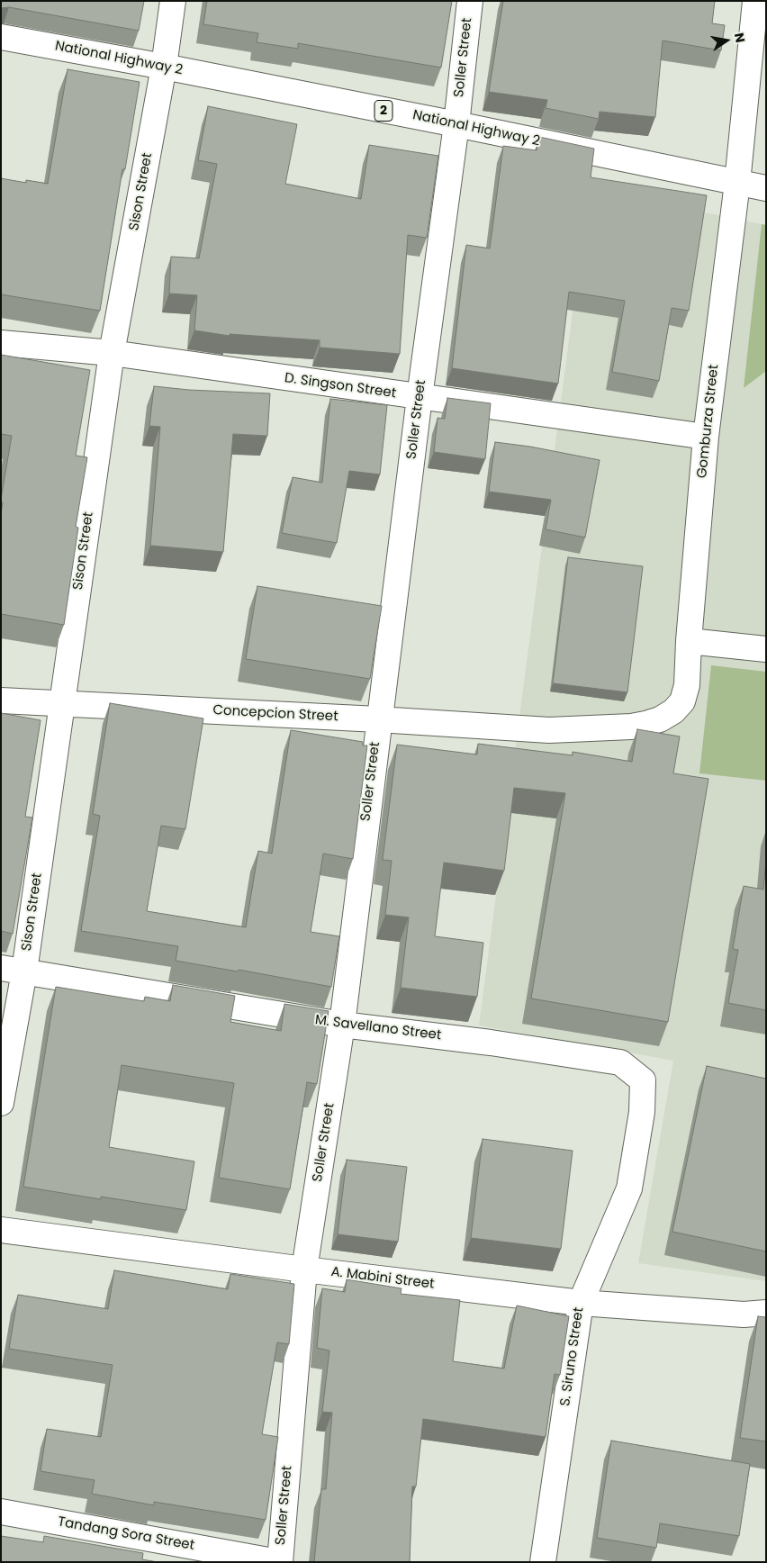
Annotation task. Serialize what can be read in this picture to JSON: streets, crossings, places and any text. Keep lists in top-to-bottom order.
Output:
{
  "streets": {
    "main road": [
      "Soller Street",
      "National Highway 2",
      "2",
      "Sison Street",
      "D. Singson Street",
      "Gomburza Street",
      "Concepcion Street",
      "M. Savellano Street",
      "A. Mabini Street",
      "S. Siruno Street",
      "Tandang Sora Street"
    ]
  },
  "crossings": [
    ["Soller Street", "National Highway 2"],
    ["Soller Street", "D. Singson Street"],
    ["Soller Street", "Concepcion Street"],
    ["Soller Street", "M. Savellano Street"],
    ["Soller Street", "A. Mabini Street"],
    ["Soller Street", "Tandang Sora Street"],
    ["National Highway 2", "Sison Street"],
    ["National Highway 2", "Gomburza Street"],
    ["Sison Street", "D. Singson Street"],
    ["Sison Street", "Concepcion Street"],
    ["Sison Street", "M. Savellano Street"],
    ["D. Singson Street", "Gomburza Street"],
    ["Gomburza Street", "Concepcion Street"],
    ["M. Savellano Street", "S. Siruno Street"],
    ["A. Mabini Street", "S. Siruno Street"]
  ],
  "north": "right"
}
